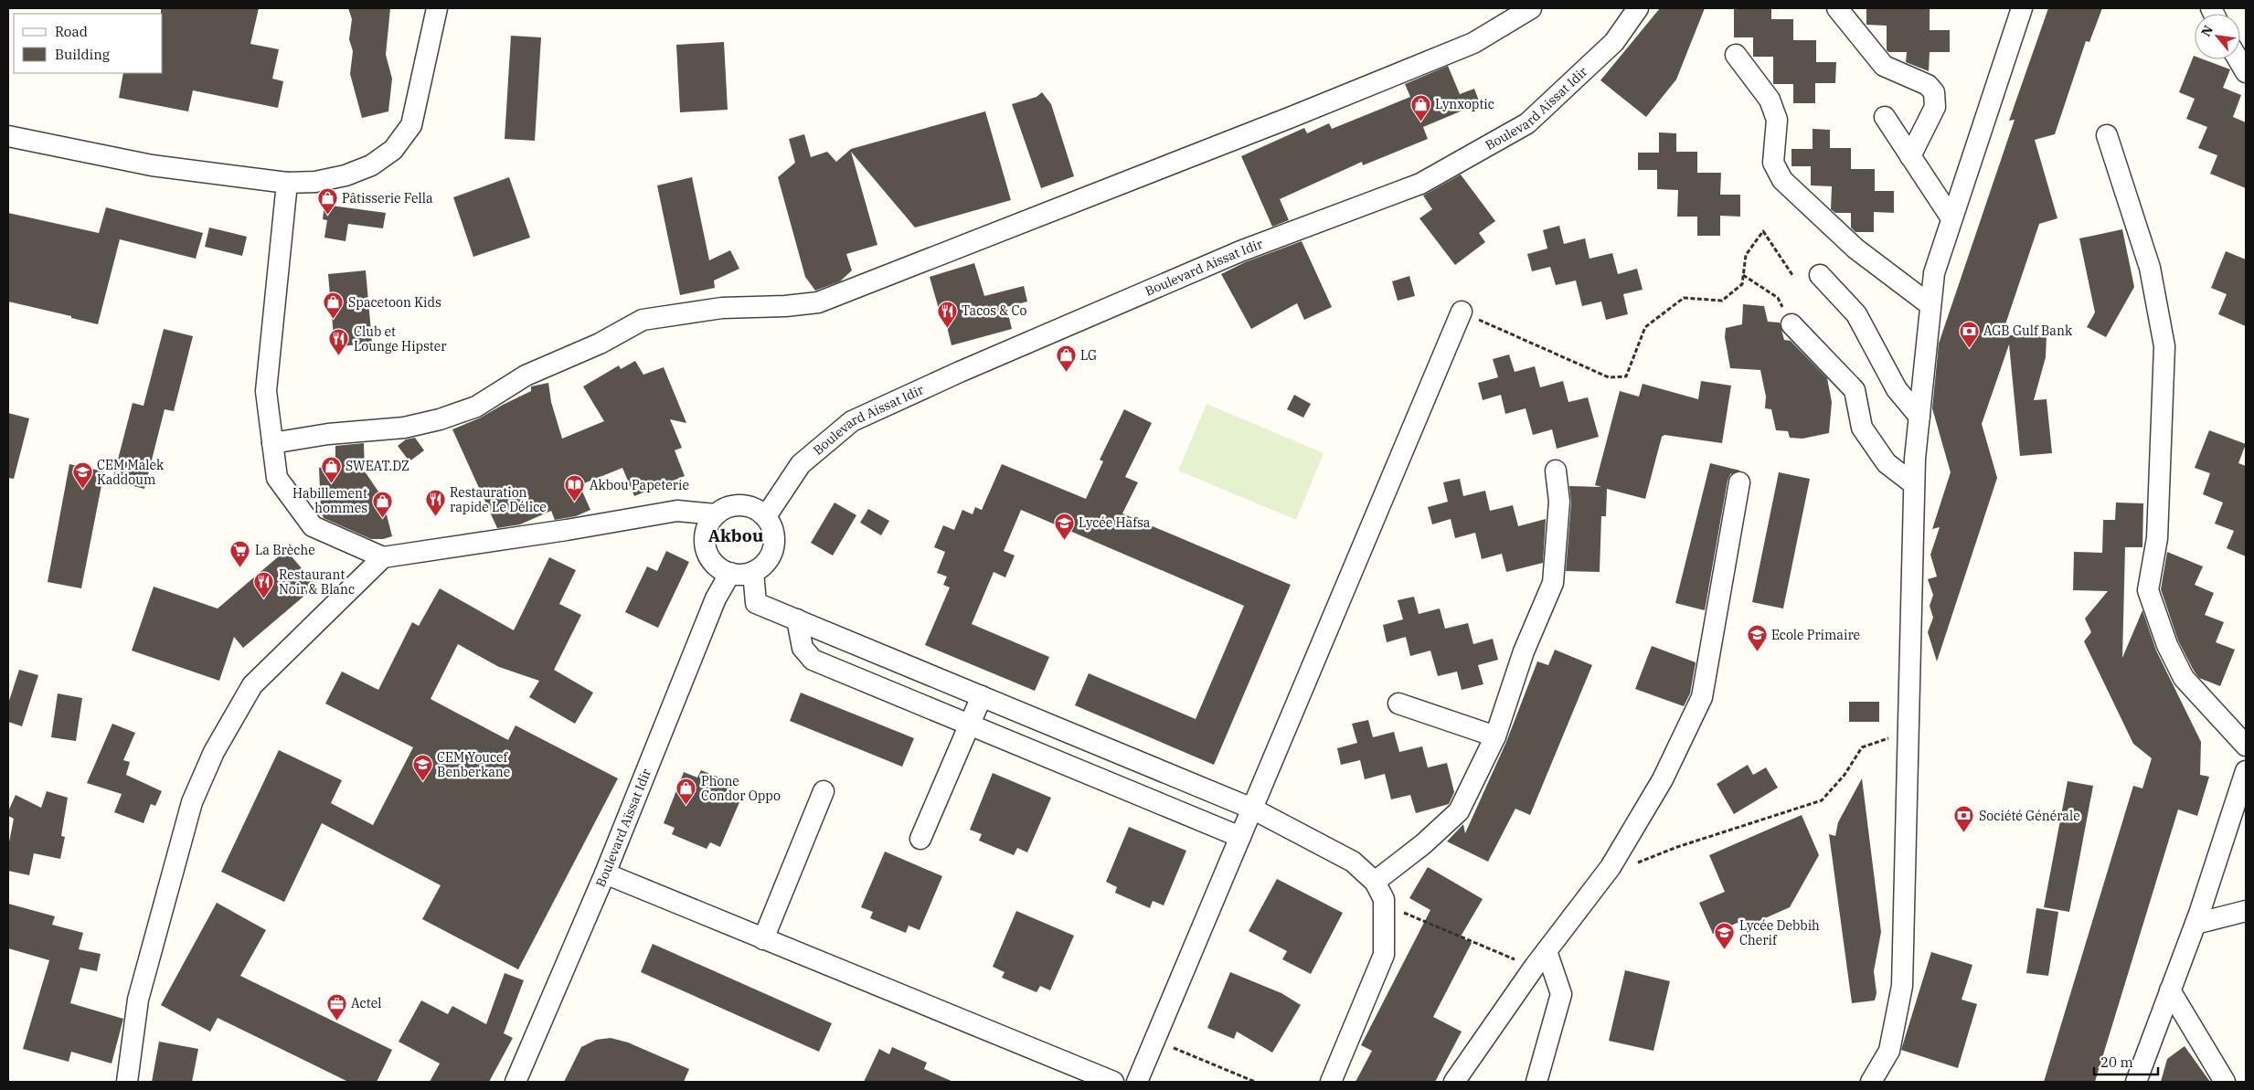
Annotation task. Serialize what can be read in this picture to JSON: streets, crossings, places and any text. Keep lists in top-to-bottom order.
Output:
{
  "streets": {
    "street": ["Boulevard Aissat Idir", "Boulevard Aïssat Idir"]
  },
  "crossings": [
    ["Boulevard Aissat Idir", "Boulevard Aïssat Idir"]
  ],
  "districts": ["Akbou"],
  "places": {
    "shop": [
      "Lynxoptic",
      "Pâtisserie Fella",
      "Spacetoon Kids",
      "LG",
      "SWEAT.DZ",
      "Habillement hommes",
      "Phone Condor Oppo"
    ],
    "restaurant": [
      "Tacos & Co",
      "Club et Lounge Hipster",
      "Restauration rapide Le Délice",
      "Restaurant Noir & Blanc"
    ],
    "bank": ["AGB Gulf Bank", "Société Générale"],
    "school or university": [
      "CEM Malek Kaddoum",
      "Lycée Hafsa",
      "Ecole Primaire",
      "CEM Youcef Benberkane",
      "Lycée Debbih Cherif"
    ],
    "library": ["Akbou Papeterie"],
    "supermarket": ["La Brèche"],
    "office": ["Actel"]
  },
  "legend": ["Road", "Building"],
  "scale_bar": "20 m",
  "north": "top left"
}
